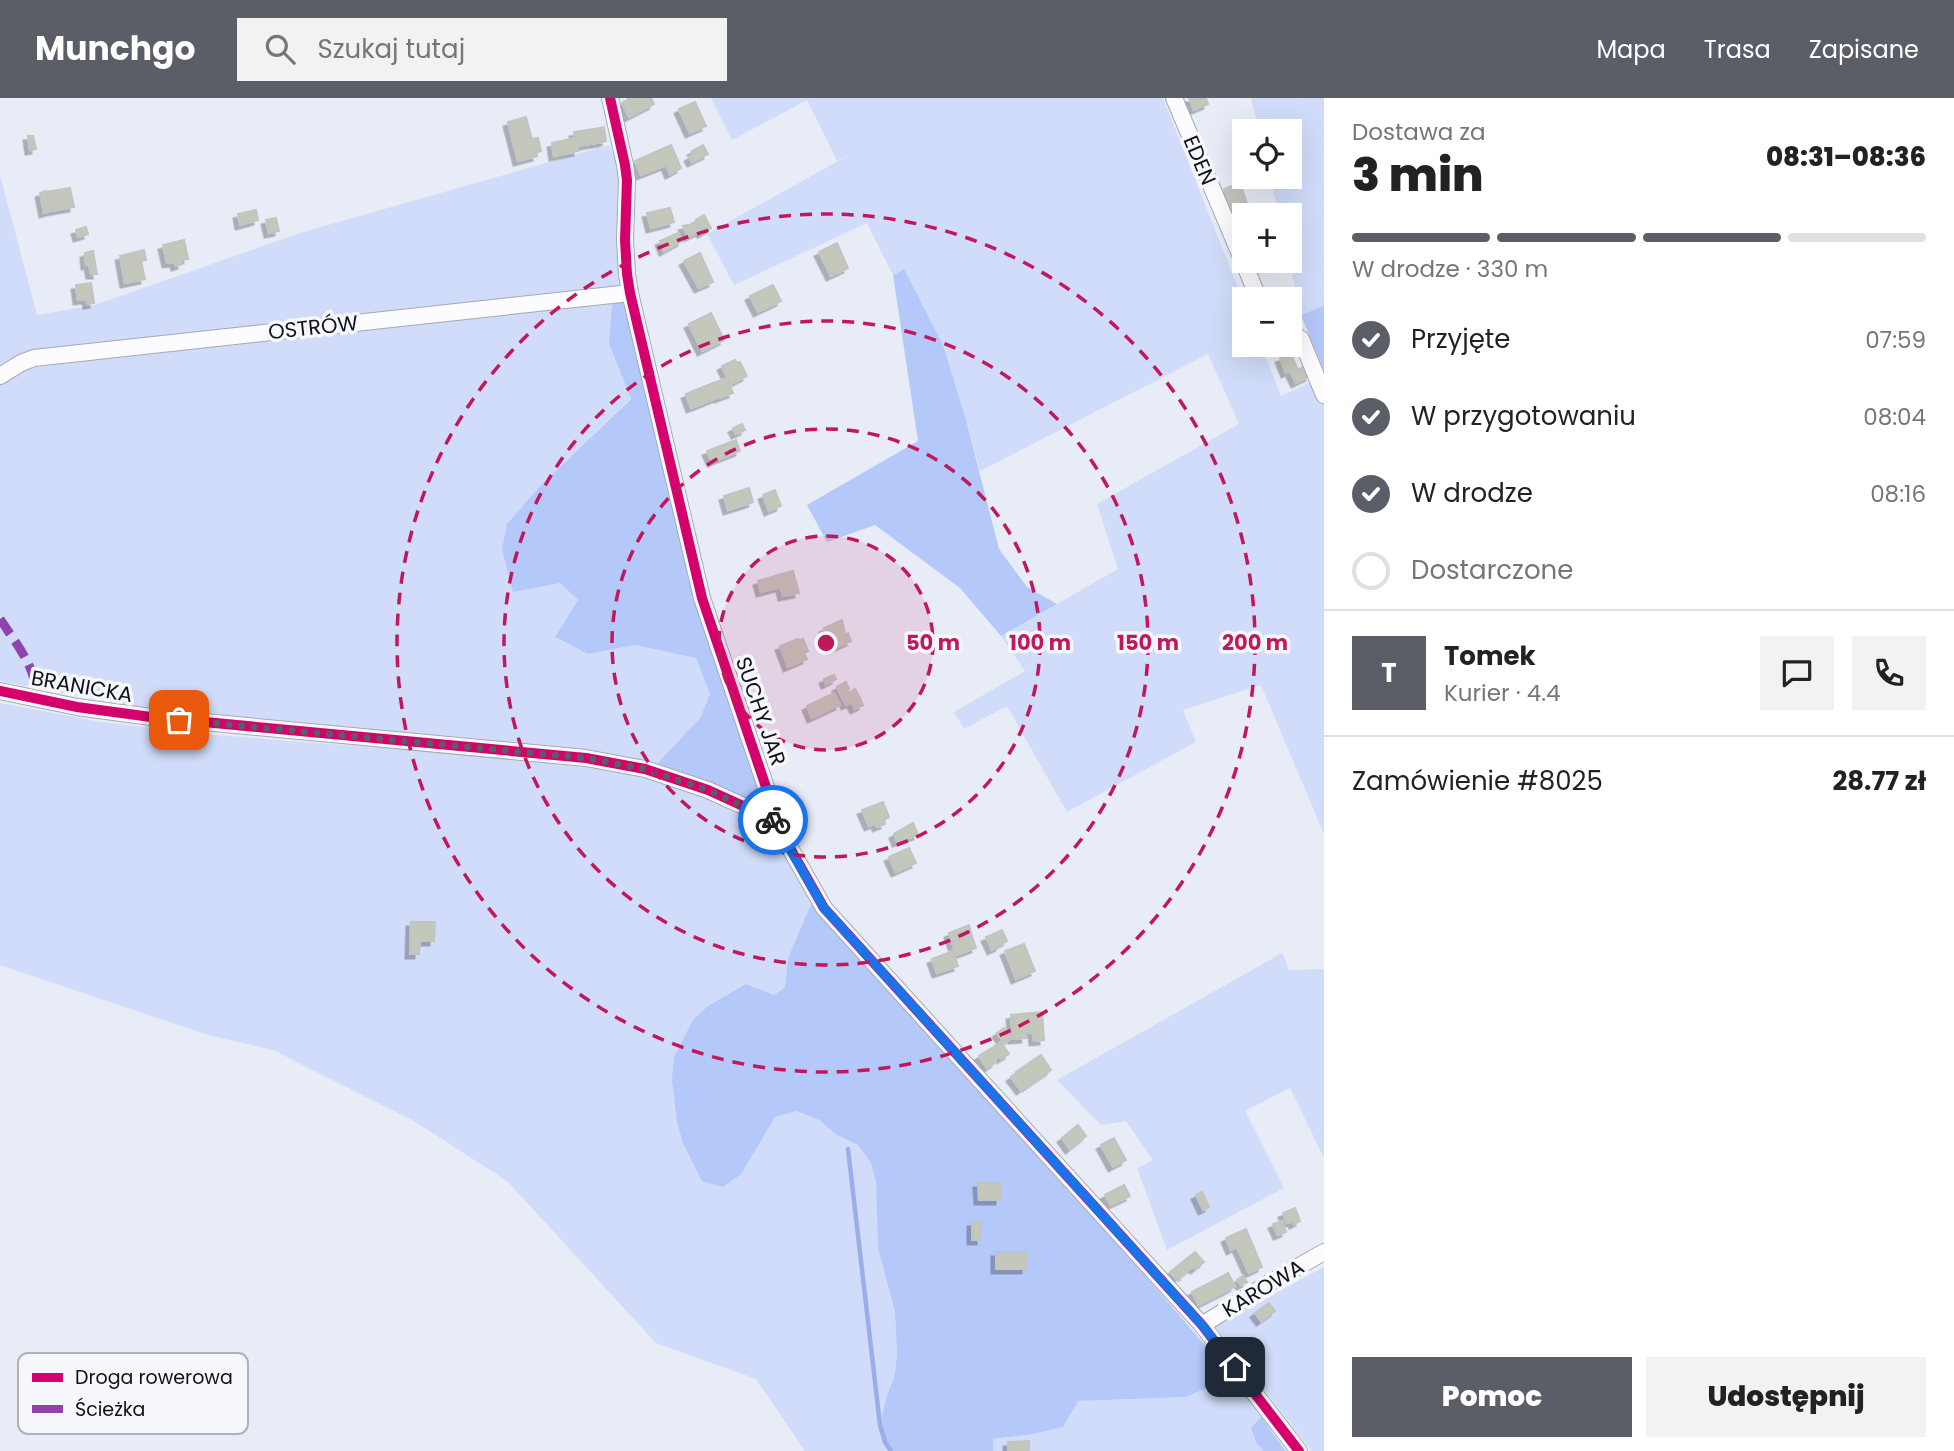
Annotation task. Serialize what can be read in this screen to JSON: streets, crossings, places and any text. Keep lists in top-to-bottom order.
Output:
{
  "streets": {
    "street": [
      "EDEN",
      "OSTRÓW",
      "BRANICKA",
      "SUCHY JAR",
      "KAROWA"
    ]
  },
  "crossings": [
    ["OSTRÓW", "SUCHY JAR"],
    ["BRANICKA", "SUCHY JAR"],
    ["SUCHY JAR", "KAROWA"]
  ],
  "legend": ["Droga rowerowa", "Ścieżka"],
  "page": {
    "header": "Munchgo",
    "search": "Szukaj tutaj",
    "nav": ["Mapa", "Trasa", "Zapisane"],
    "heading": ["3 min", "Dostawa za", "08:31–08:36"],
    "panel": [
      "Tomek",
      "Kurier · 4.4",
      "Zamówienie #8025",
      "28.77 zł"
    ],
    "map_buttons": ["+", "−"],
    "bar": "W drodze · 330 m",
    "list": [
      ["Przyjęte", "07:59"],
      ["W przygotowaniu", "08:04"],
      ["W drodze", "08:16"],
      "Dostarczone"
    ],
    "round": "T",
    "buttons": ["Pomoc", "Udostępnij"]
  },
  "rings": [
    "50 m",
    "100 m",
    "150 m",
    "200 m"
  ]
}
